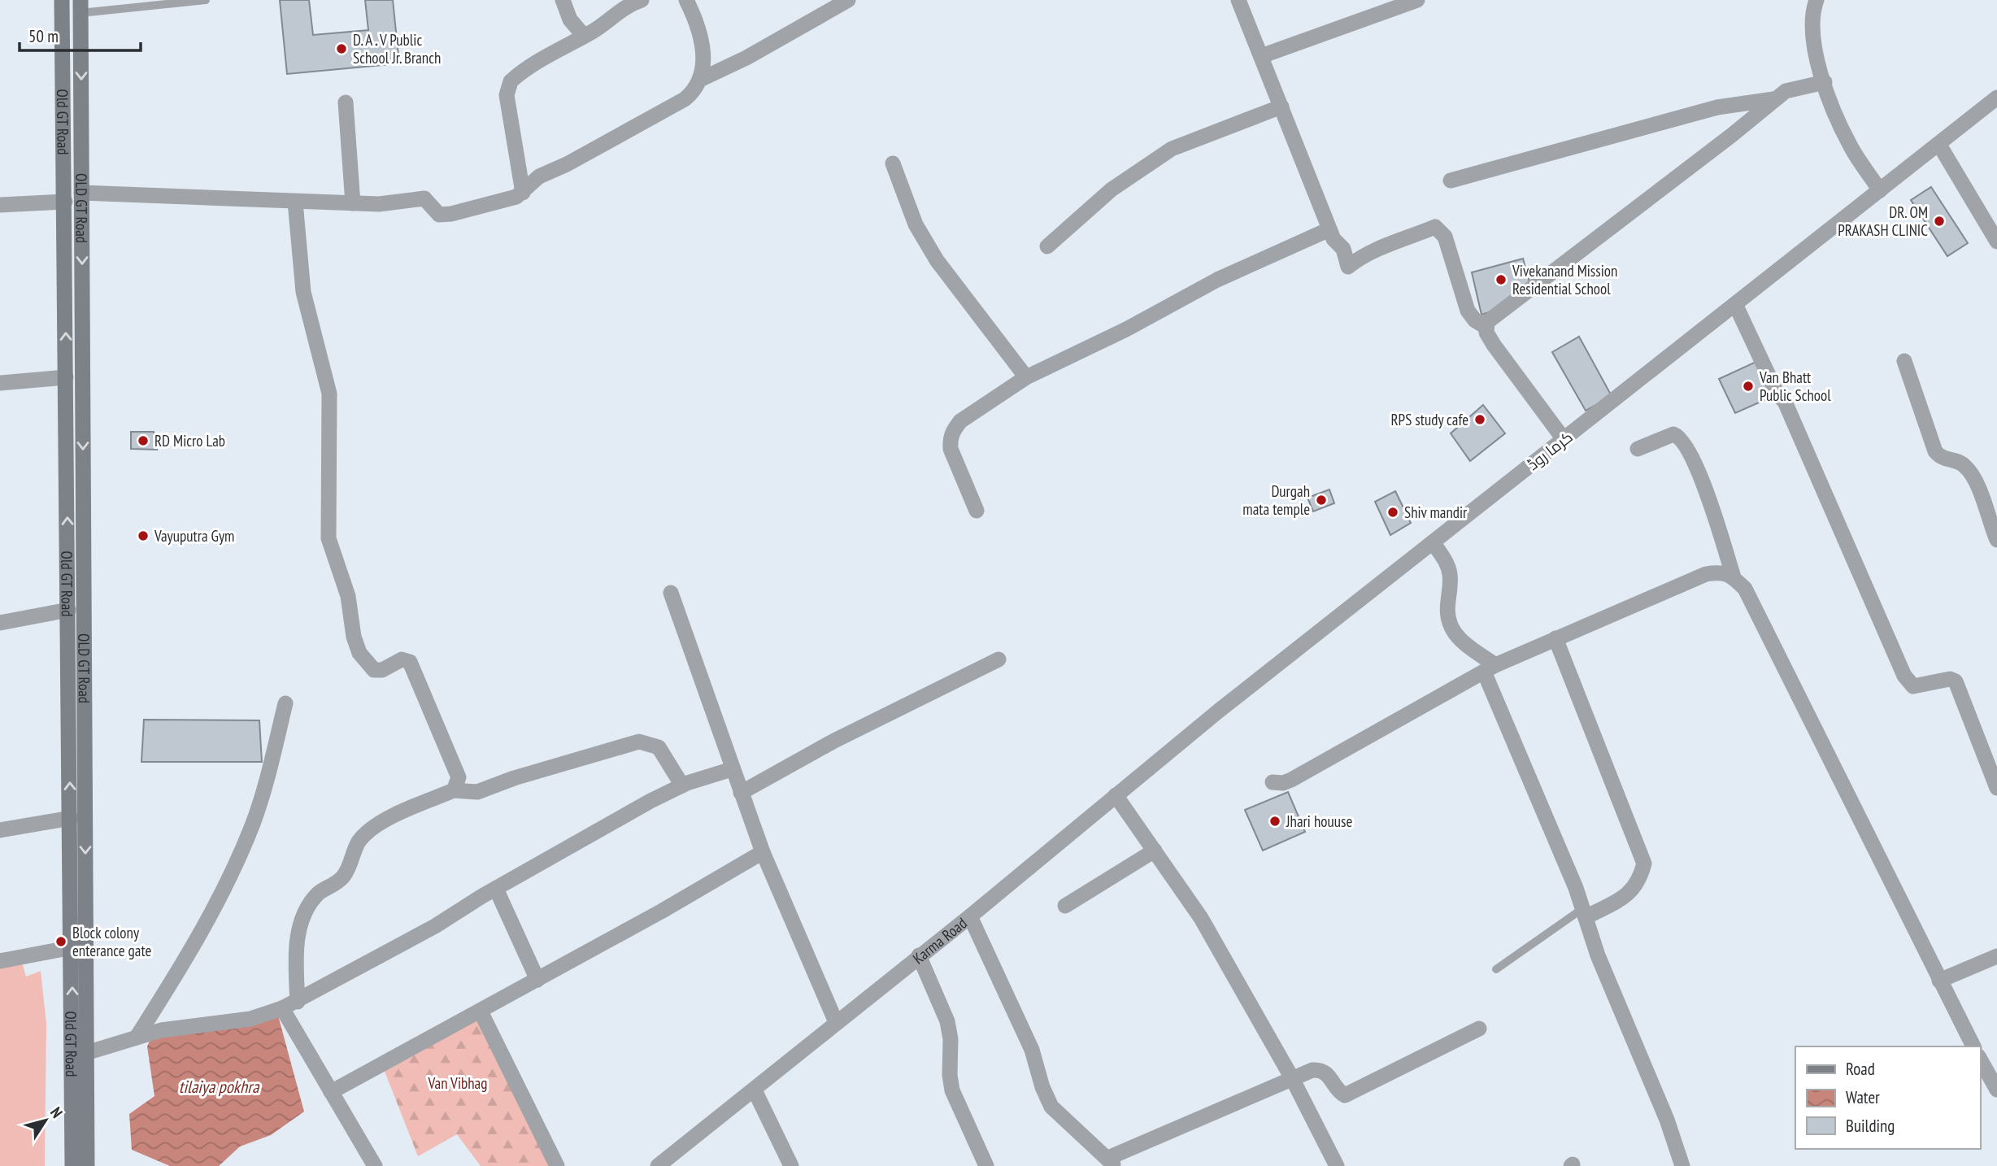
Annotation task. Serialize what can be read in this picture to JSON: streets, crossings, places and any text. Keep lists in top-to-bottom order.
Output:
{
  "streets": {
    "main road": ["Old GT Road", "OLD GT Road"],
    "street": ["کرما روڈ", "Karma Road"]
  },
  "crossings": [
    ["کرما روڈ", "Karma Road"]
  ],
  "one_way": ["Old GT Road", "OLD GT Road"],
  "water": ["tilaiya pokhra"],
  "parks": ["Van Vibhag"],
  "places": [
    "D. A . V Public School Jr. Branch",
    "DR. OM PRAKASH CLINIC",
    "Vivekanand Mission Residential School",
    "Van Bhatt Public School",
    "RPS study cafe",
    "RD Micro Lab",
    "Durgah mata temple",
    "Shiv mandir",
    "Vayuputra Gym",
    "Jhari houuse",
    "Block colony enterance gate"
  ],
  "legend": ["Road", "Water", "Building"],
  "scale_bar": "50 m",
  "north": "top right"
}
